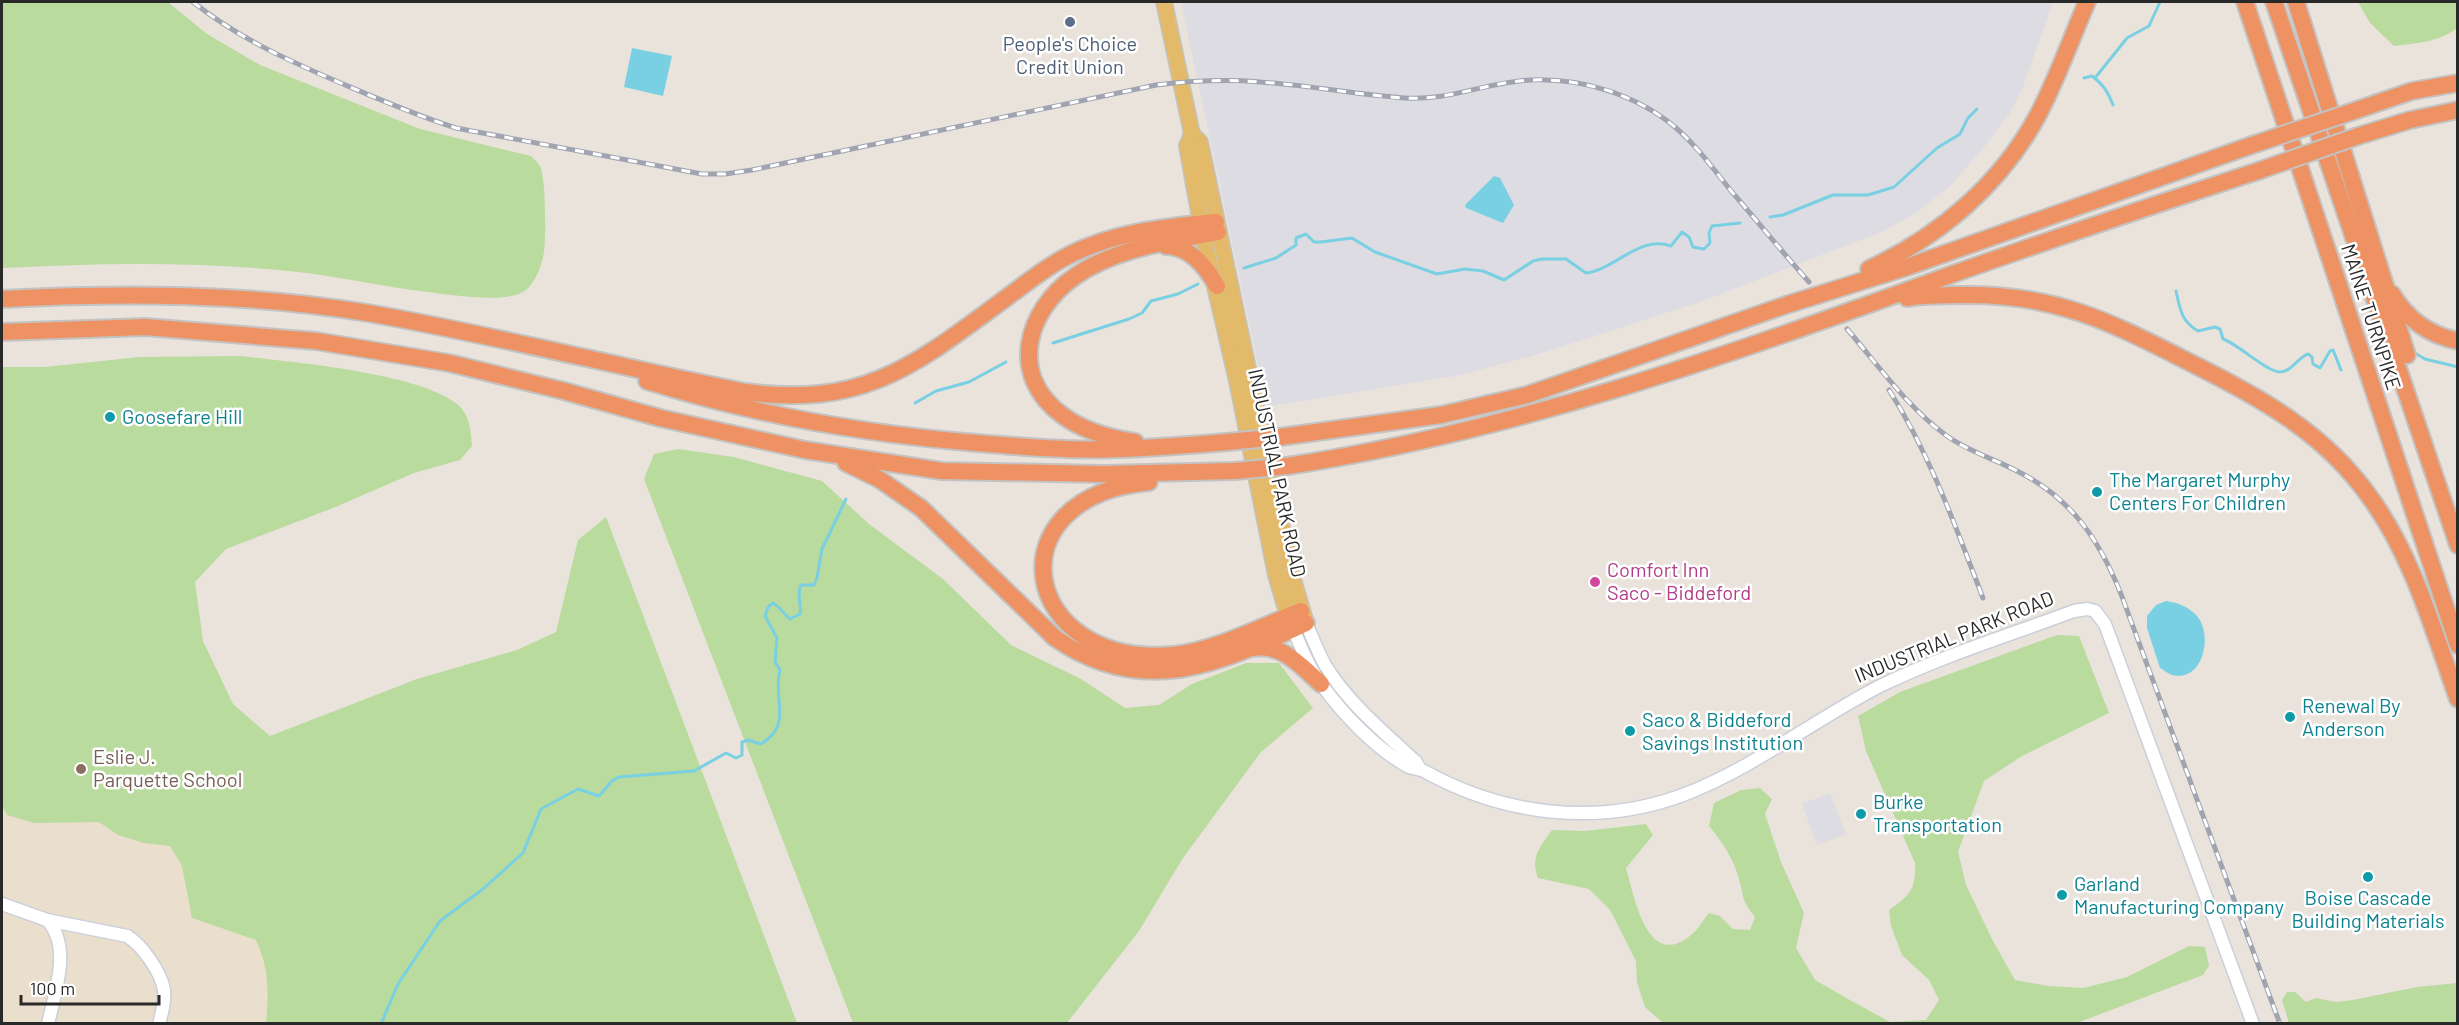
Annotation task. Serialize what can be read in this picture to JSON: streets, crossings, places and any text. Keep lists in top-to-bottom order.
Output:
{
  "streets": {
    "highway": ["MAINE TURNPIKE"],
    "main road": ["INDUSTRIAL PARK ROAD"]
  },
  "places": [
    "People's Choice Credit Union",
    "Goosefare Hill",
    "The Margaret Murphy Centers For Children",
    "Comfort Inn Saco - Biddeford",
    "Renewal By Anderson",
    "Saco & Biddeford Savings Institution",
    "Eslie J. Parquette School",
    "Burke Transportation",
    "Boise Cascade Building Materials",
    "Garland Manufacturing Company"
  ],
  "scale_bar": "100 m"
}
